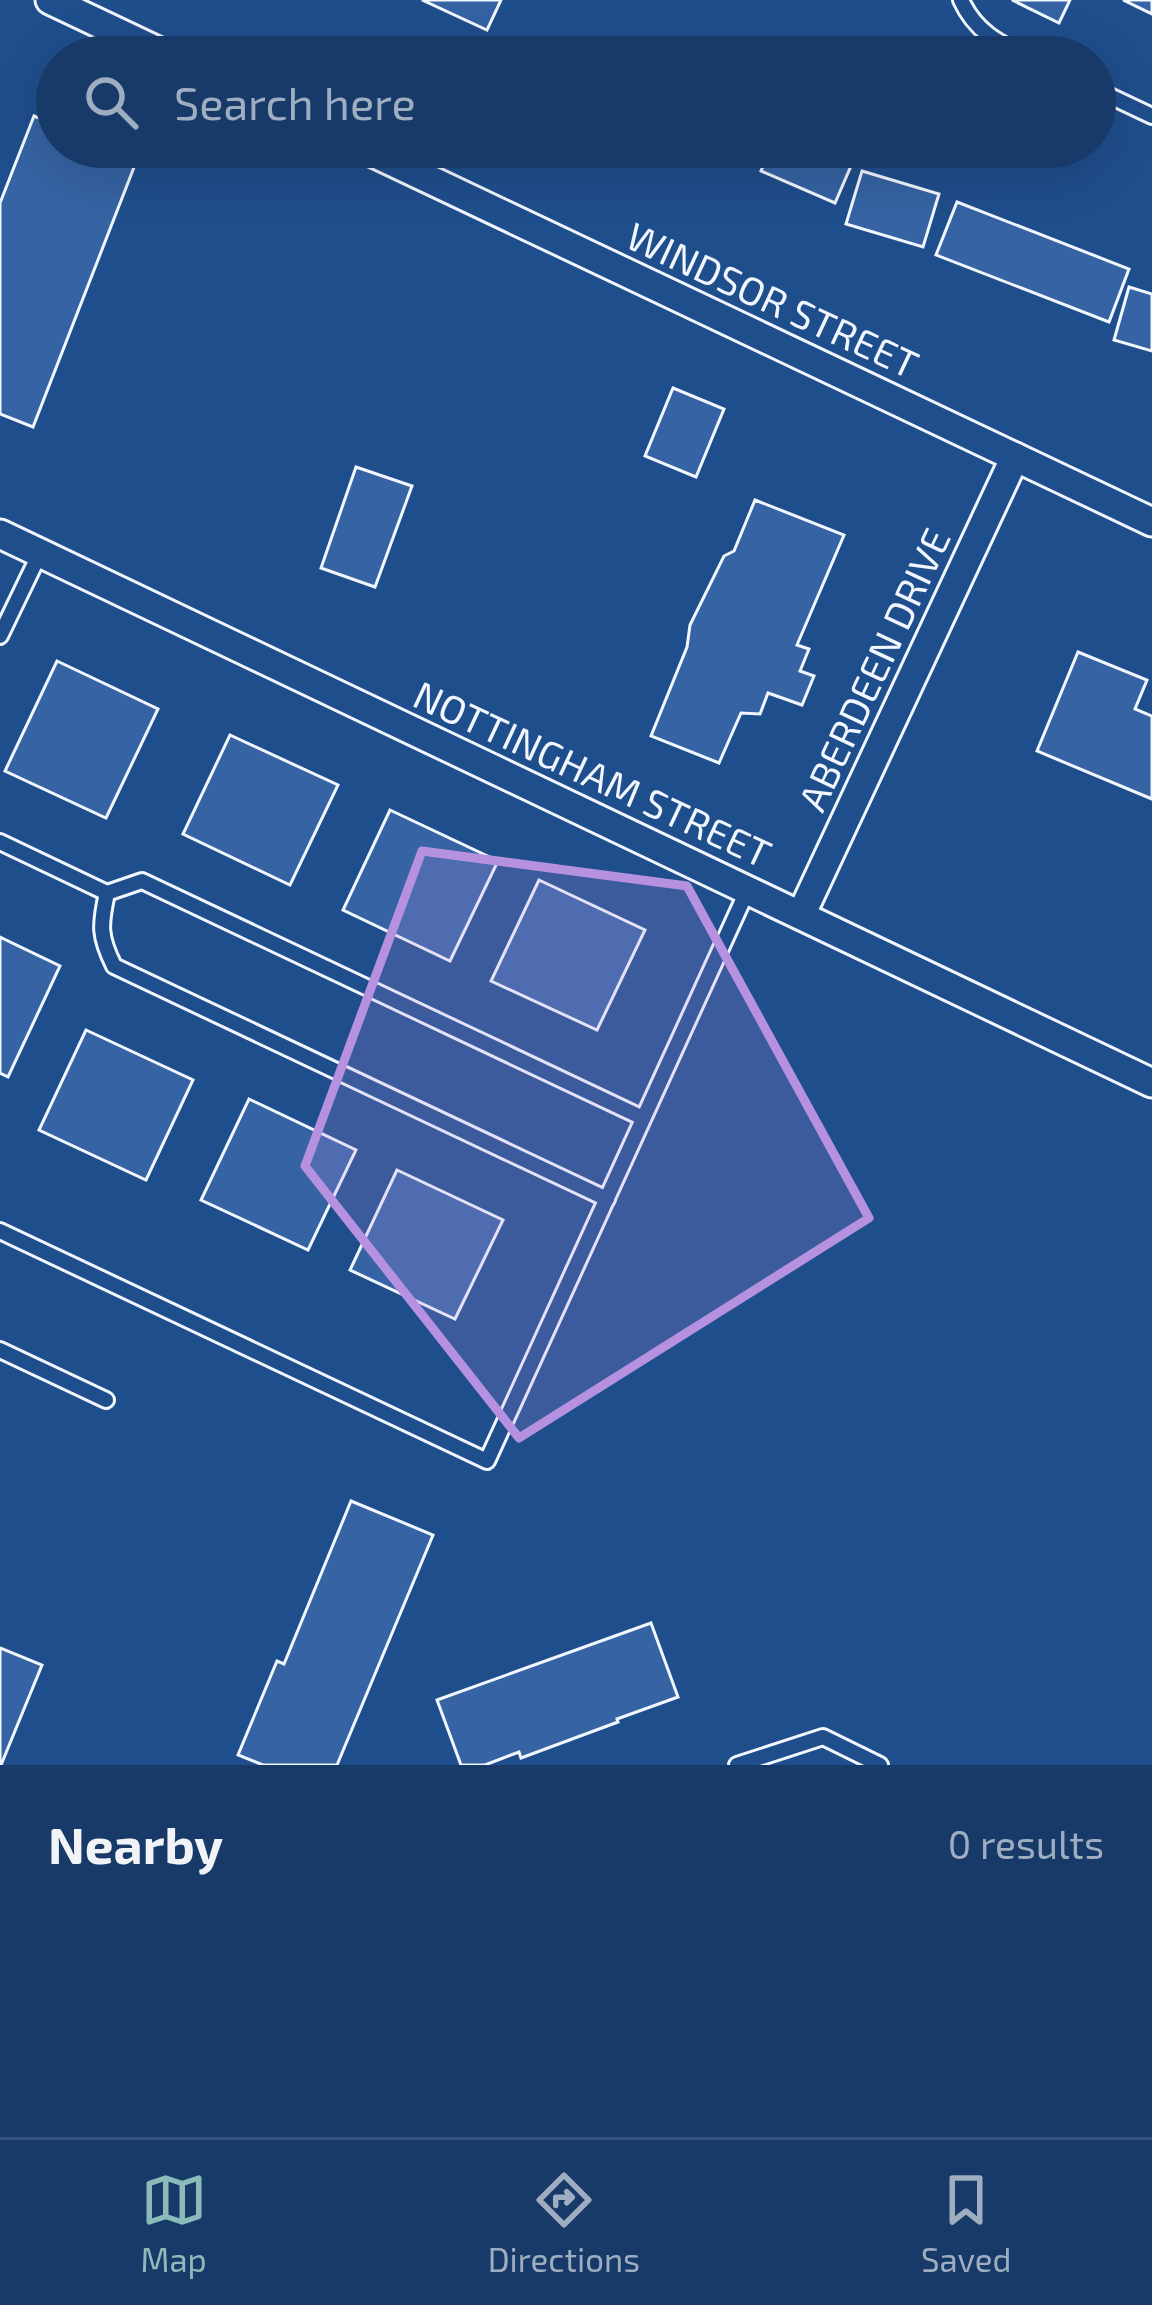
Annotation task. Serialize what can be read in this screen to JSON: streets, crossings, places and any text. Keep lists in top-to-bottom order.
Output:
{
  "streets": {
    "street": ["WINDSOR STREET", "ABERDEEN DRIVE", "NOTTINGHAM STREET"]
  },
  "crossings": [
    ["WINDSOR STREET", "ABERDEEN DRIVE"],
    ["ABERDEEN DRIVE", "NOTTINGHAM STREET"]
  ],
  "page": {
    "search": "Search here",
    "heading": ["Nearby", "0 results"],
    "nav": ["Map", "Directions", "Saved"]
  }
}
